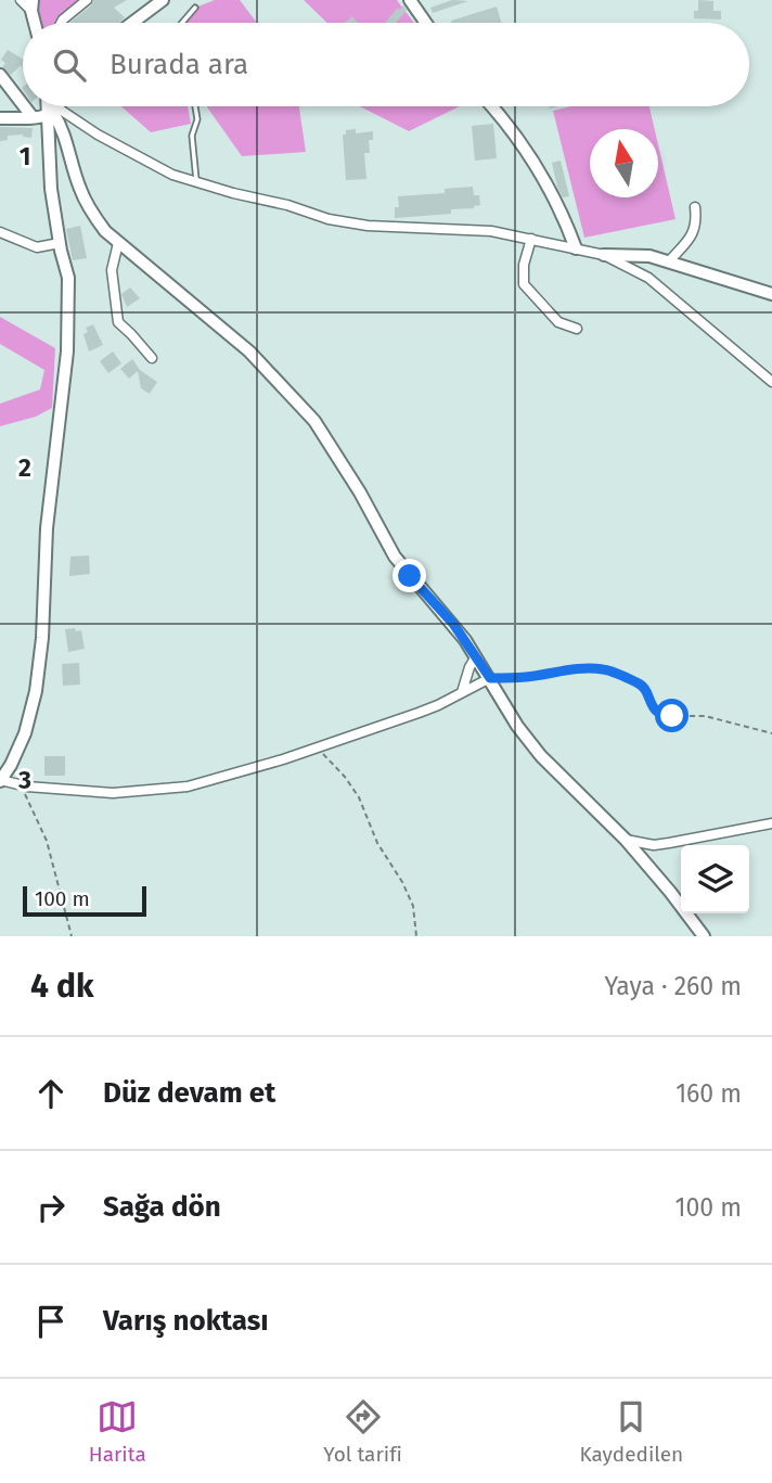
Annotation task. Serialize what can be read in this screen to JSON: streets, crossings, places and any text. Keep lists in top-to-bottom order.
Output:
{
  "scale_bar": "100 m",
  "north": "top",
  "page": {
    "search": "Burada ara",
    "scale": "100 m",
    "heading": ["4 dk", "Yaya · 260 m"],
    "list": [
      ["Düz devam et", "160 m"],
      ["Sağa dön", "100 m"],
      "Varış noktası"
    ],
    "nav": ["Harita", "Yol tarifi", "Kaydedilen"]
  },
  "grid": {
    "rows": ["1", "2", "3"]
  }
}
